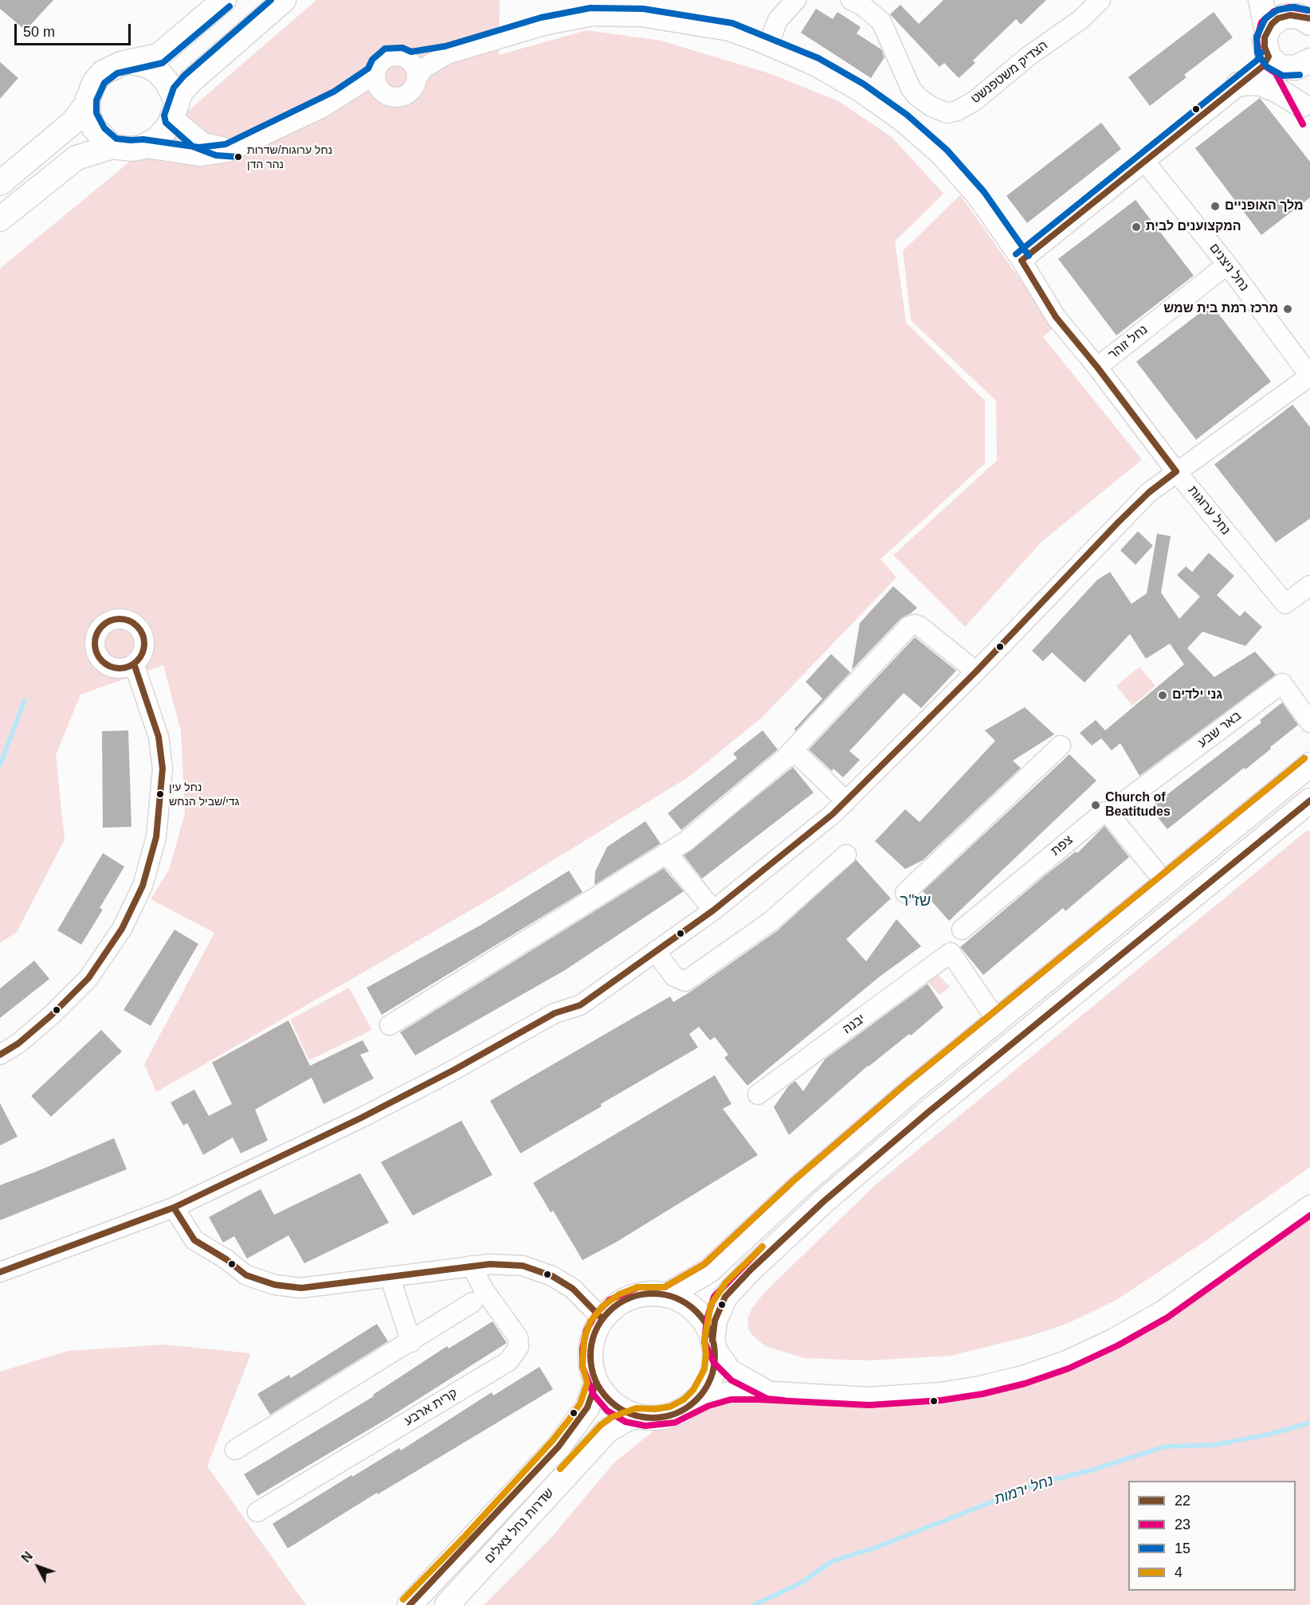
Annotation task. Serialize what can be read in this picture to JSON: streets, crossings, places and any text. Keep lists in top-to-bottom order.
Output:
{
  "streets": {
    "main road": ["שדרות נחל צאלים"],
    "street": [
      "הצדיק משטפנשט",
      "נחל ניצנים",
      "נחל זוהר",
      "נחל ערוגות",
      "באר שבע",
      "צפת",
      "יבנה",
      "קרית ארבע"
    ]
  },
  "crossings": [
    ["נחל ניצנים", "נחל זוהר"],
    ["נחל ניצנים", "נחל ערוגות"],
    ["נחל זוהר", "נחל ערוגות"]
  ],
  "districts": ["שז\"ר"],
  "water": ["נחל ירמות"],
  "places": [
    "נחל ערוגות/שדרות נהר הדן",
    "מלך האופניים",
    "המקצוענים לבית",
    "מרכז רמת בית שמש",
    "גני ילדים",
    "נחל עין גדי/שביל הנחש",
    "Church of Beatitudes"
  ],
  "lines": [
    "transit line 15",
    "transit line 23",
    "transit line 22",
    "transit line 4"
  ],
  "legend": [
    "22",
    "23",
    "15",
    "4"
  ],
  "scale_bar": "50 m",
  "north": "top left"
}
